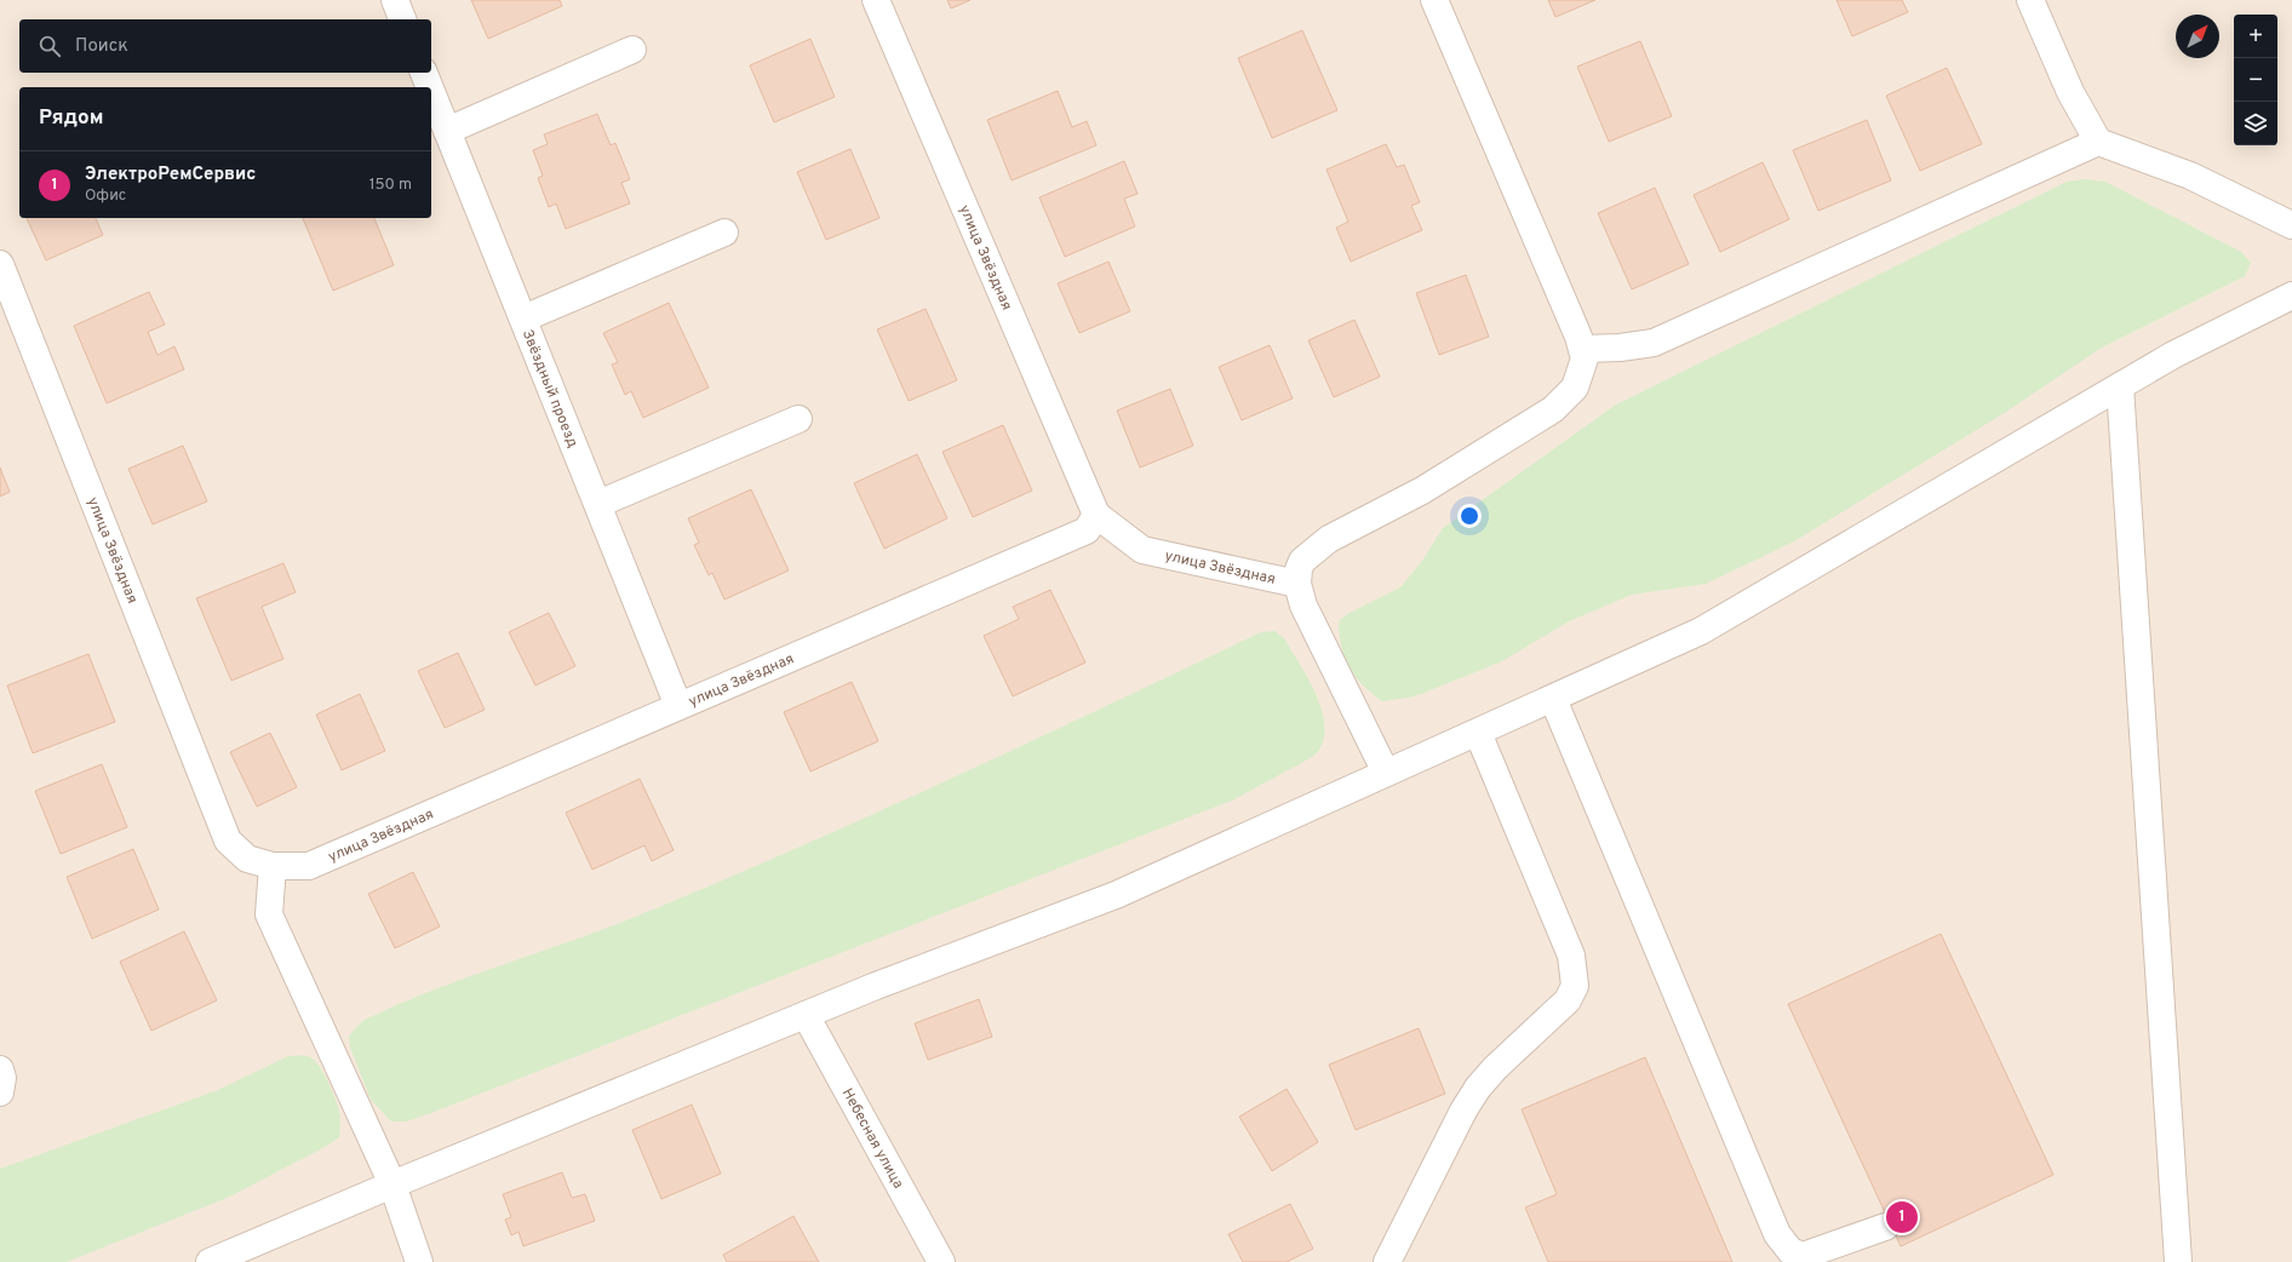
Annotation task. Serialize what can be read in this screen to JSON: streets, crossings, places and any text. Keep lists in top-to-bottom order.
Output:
{
  "streets": {
    "street": ["улица Звёздная", "Звёздный проезд", "Небесная улица"]
  },
  "crossings": [
    ["улица Звёздная", "Звёздный проезд"]
  ],
  "north": "top right",
  "page": {
    "map_buttons": ["+", "−"],
    "search": "Поиск",
    "heading": "Рядом",
    "list": [
      {
        "mark": "1",
        "name": "ЭлектроРемСервис",
        "note": "Офис",
        "value": "150 m"
      }
    ],
    "pins": "1"
  }
}
